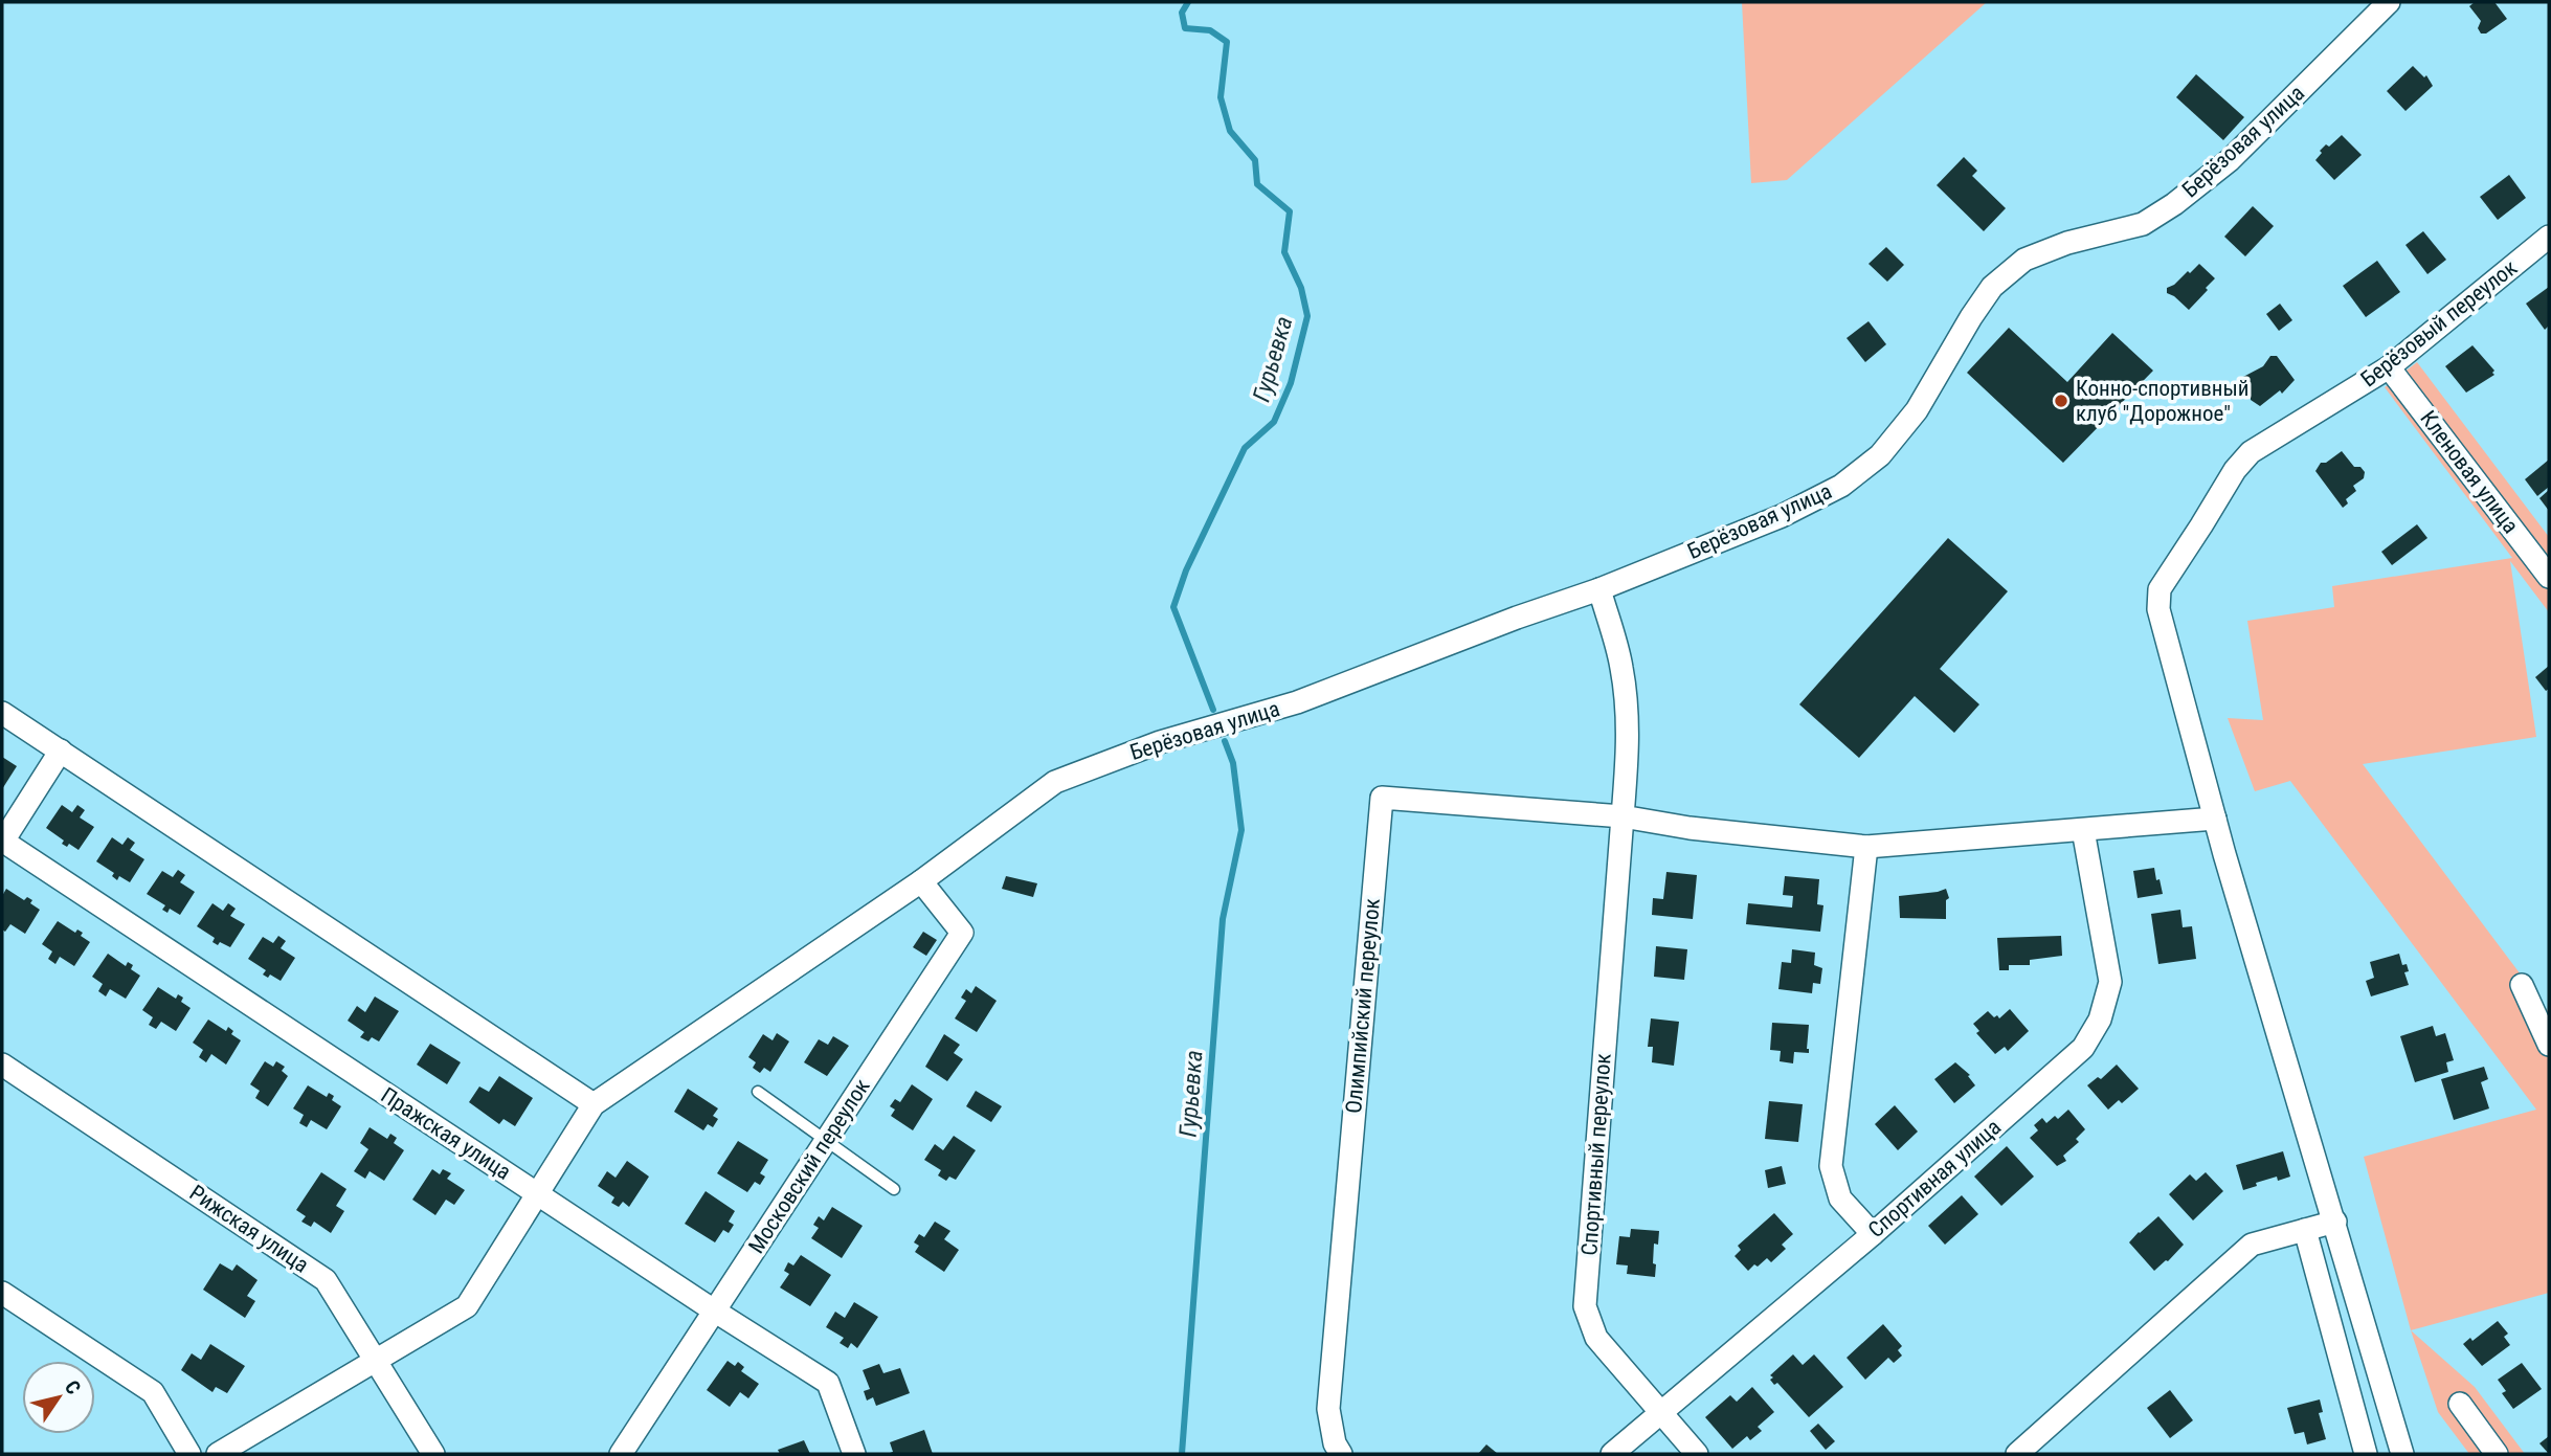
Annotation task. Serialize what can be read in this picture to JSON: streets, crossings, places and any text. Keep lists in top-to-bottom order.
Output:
{
  "streets": {
    "street": [
      "Берёзовая улица",
      "Берёзовый переулок",
      "Кленовая улица",
      "Олимпийский переулок",
      "Пражская улица",
      "Спортивный переулок",
      "Московский переулок",
      "Спортивная улица",
      "Рижская улица"
    ]
  },
  "crossings": [
    ["Берёзовая улица", "Спортивный переулок"],
    ["Берёзовая улица", "Московский переулок"],
    ["Берёзовый переулок", "Кленовая улица"],
    ["Олимпийский переулок", "Спортивный переулок"],
    ["Пражская улица", "Московский переулок"],
    ["Спортивный переулок", "Спортивная улица"]
  ],
  "water": ["Гурьевка"],
  "places": ["Конно-спортивный клуб \"Дорожное\""],
  "north": "top right"
}
